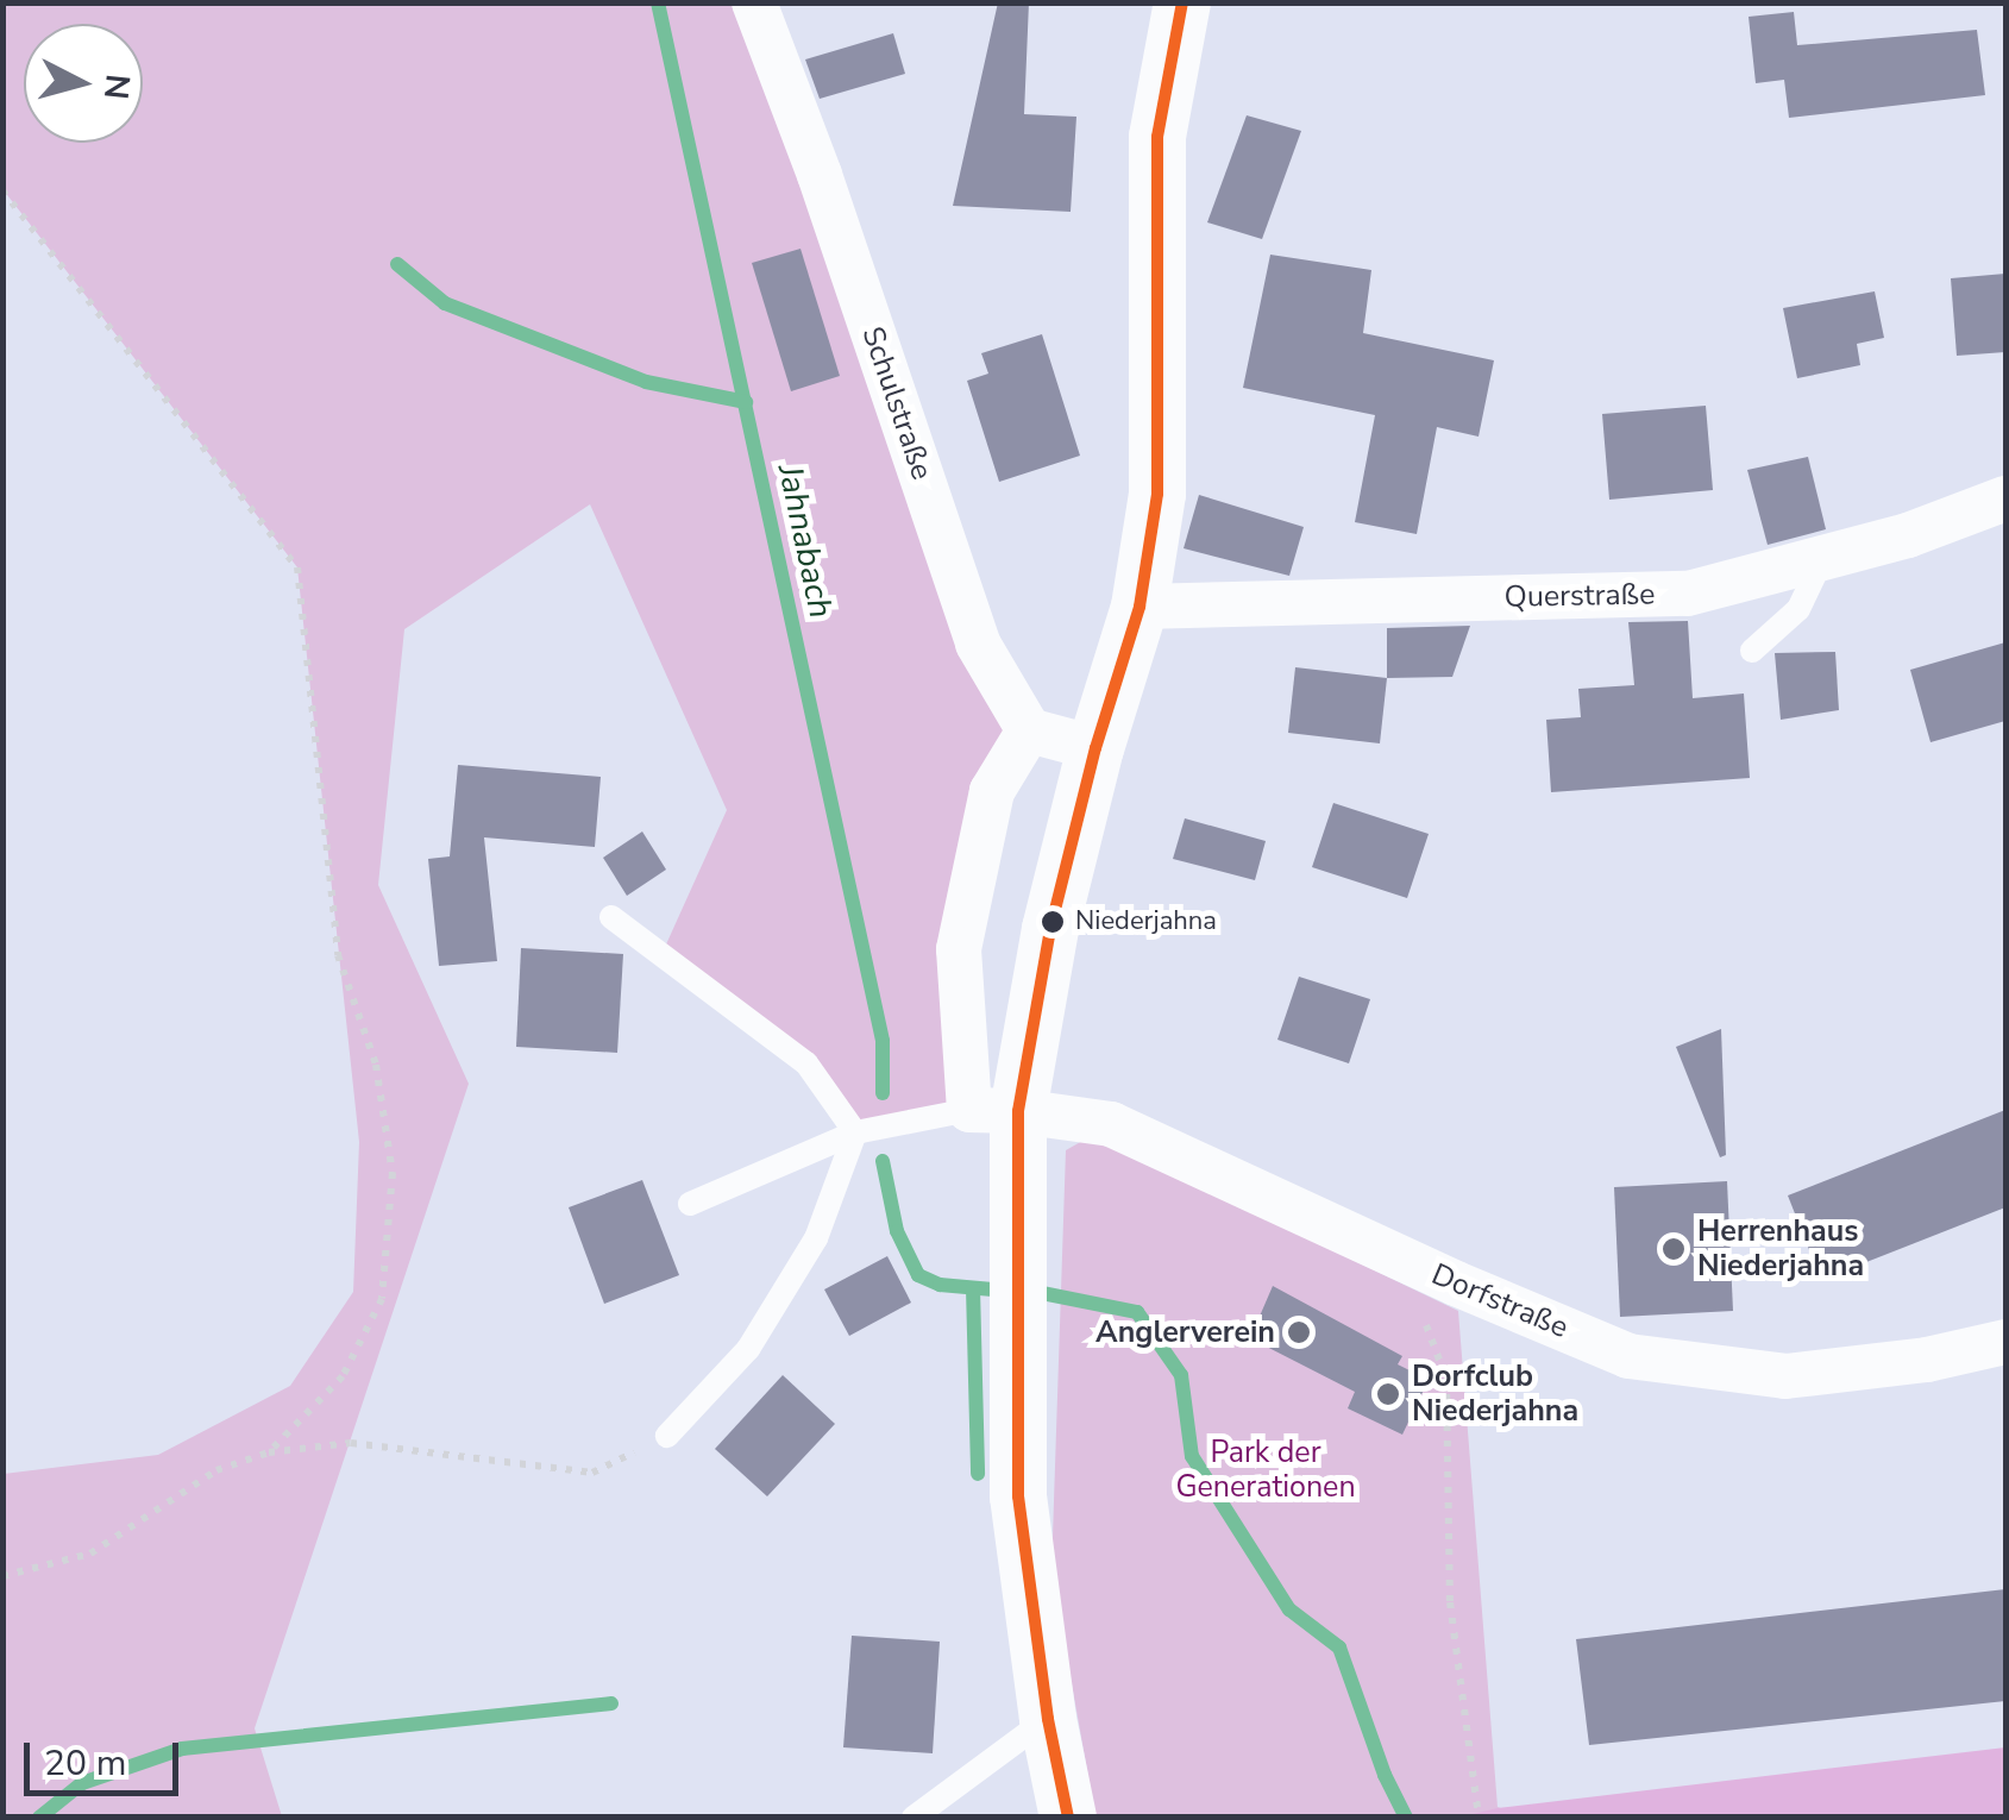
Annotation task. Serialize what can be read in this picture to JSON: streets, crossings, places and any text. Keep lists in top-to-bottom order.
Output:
{
  "streets": {
    "street": ["Schulstraße", "Querstraße", "Dorfstraße"]
  },
  "water": ["Jahnabach"],
  "parks": ["Park der Generationen"],
  "places": [
    "Niederjahna",
    "Herrenhaus Niederjahna",
    "Anglerverein",
    "Dorfclub Niederjahna"
  ],
  "scale_bar": "20 m",
  "north": "right"
}
